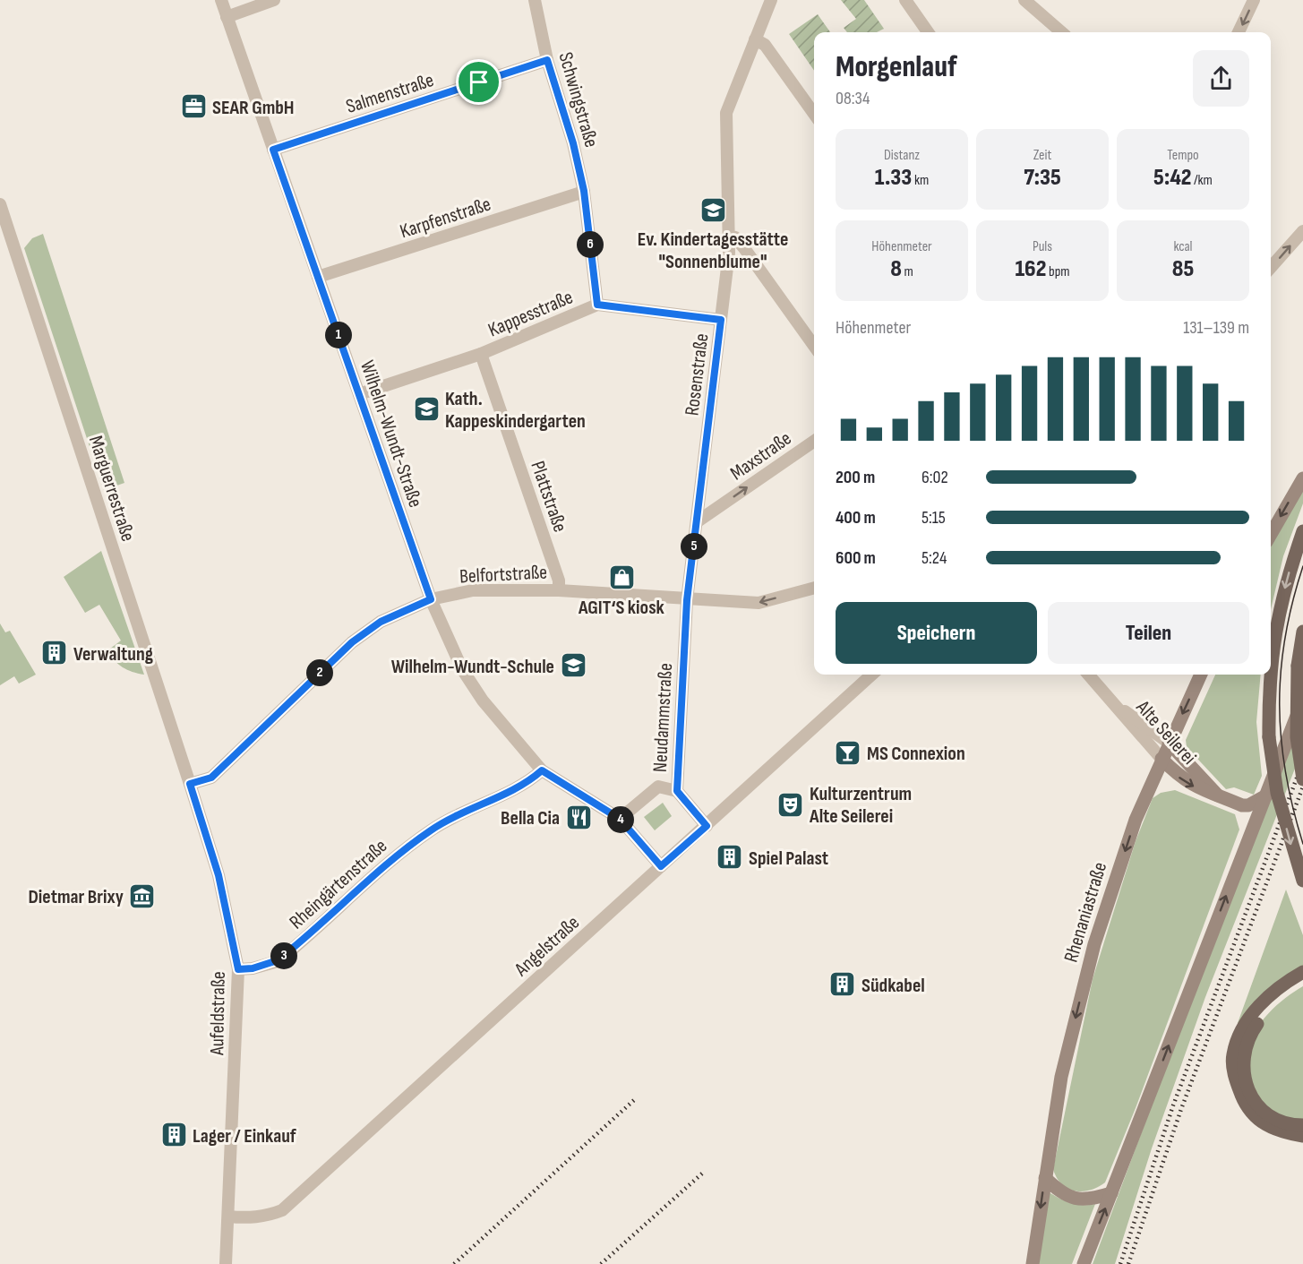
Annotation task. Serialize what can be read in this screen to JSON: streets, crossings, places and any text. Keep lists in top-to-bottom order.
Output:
{
  "streets": {
    "street": [
      "Salmenstraße",
      "Schwingstraße",
      "Karpfenstraße",
      "Kappesstraße",
      "Rosenstraße",
      "Wilhelm-Wundt-Straße",
      "Maxstraße",
      "Marguerrestraße",
      "Plattstraße",
      "Belfortstraße",
      "Neudammstraße",
      "Alte Seilerei",
      "Rheingärtenstraße",
      "Rhenaniastraße",
      "Angelstraße",
      "Aufeldstraße"
    ]
  },
  "crossings": [
    ["Salmenstraße", "Schwingstraße"],
    ["Salmenstraße", "Wilhelm-Wundt-Straße"],
    ["Schwingstraße", "Karpfenstraße"],
    ["Schwingstraße", "Kappesstraße"],
    ["Karpfenstraße", "Wilhelm-Wundt-Straße"],
    ["Kappesstraße", "Rosenstraße"],
    ["Kappesstraße", "Wilhelm-Wundt-Straße"],
    ["Kappesstraße", "Plattstraße"],
    ["Rosenstraße", "Maxstraße"],
    ["Rosenstraße", "Belfortstraße"],
    ["Rosenstraße", "Neudammstraße"],
    ["Wilhelm-Wundt-Straße", "Belfortstraße"],
    ["Wilhelm-Wundt-Straße", "Rheingärtenstraße"],
    ["Wilhelm-Wundt-Straße", "Angelstraße"],
    ["Marguerrestraße", "Belfortstraße"],
    ["Marguerrestraße", "Aufeldstraße"],
    ["Plattstraße", "Belfortstraße"],
    ["Belfortstraße", "Neudammstraße"],
    ["Belfortstraße", "Aufeldstraße"],
    ["Neudammstraße", "Angelstraße"],
    ["Alte Seilerei", "Rhenaniastraße"],
    ["Rheingärtenstraße", "Aufeldstraße"],
    ["Angelstraße", "Aufeldstraße"]
  ],
  "one_way": ["Maxstraße"],
  "places": {
    "office": ["SEAR GmbH"],
    "school or university": ["Ev. Kindertagesstätte \"Sonnenblume\"", "Kath. Kappeskindergarten", "Wilhelm-Wundt-Schule"],
    "shop": ["AGIT‘S kiosk"],
    "building": [
      "Verwaltung",
      "Spiel Palast",
      "Südkabel",
      "Lager / Einkauf"
    ],
    "bar": ["MS Connexion"],
    "theatre": ["Kulturzentrum Alte Seilerei"],
    "restaurant": ["Bella Cia"],
    "museum": ["Dietmar Brixy"]
  },
  "page": {
    "heading": ["Morgenlauf", "08:34"],
    "stats": [
      ["Distanz", "1.33 km"],
      ["Zeit", "7:35"],
      ["Tempo", "5:42 /km"],
      ["Höhenmeter", "8 m"],
      ["Puls", "162 bpm"],
      ["kcal", "85"]
    ],
    "pins": [
      "6",
      "1",
      "5",
      "2",
      "4",
      "3"
    ],
    "chart": ["Höhenmeter", "131–139 m"],
    "list": [
      {
        "name": "200 m",
        "note": "6:02"
      },
      {
        "name": "400 m",
        "note": "5:15"
      },
      {
        "name": "600 m",
        "note": "5:24"
      }
    ],
    "buttons": ["Speichern", "Teilen"]
  }
}
